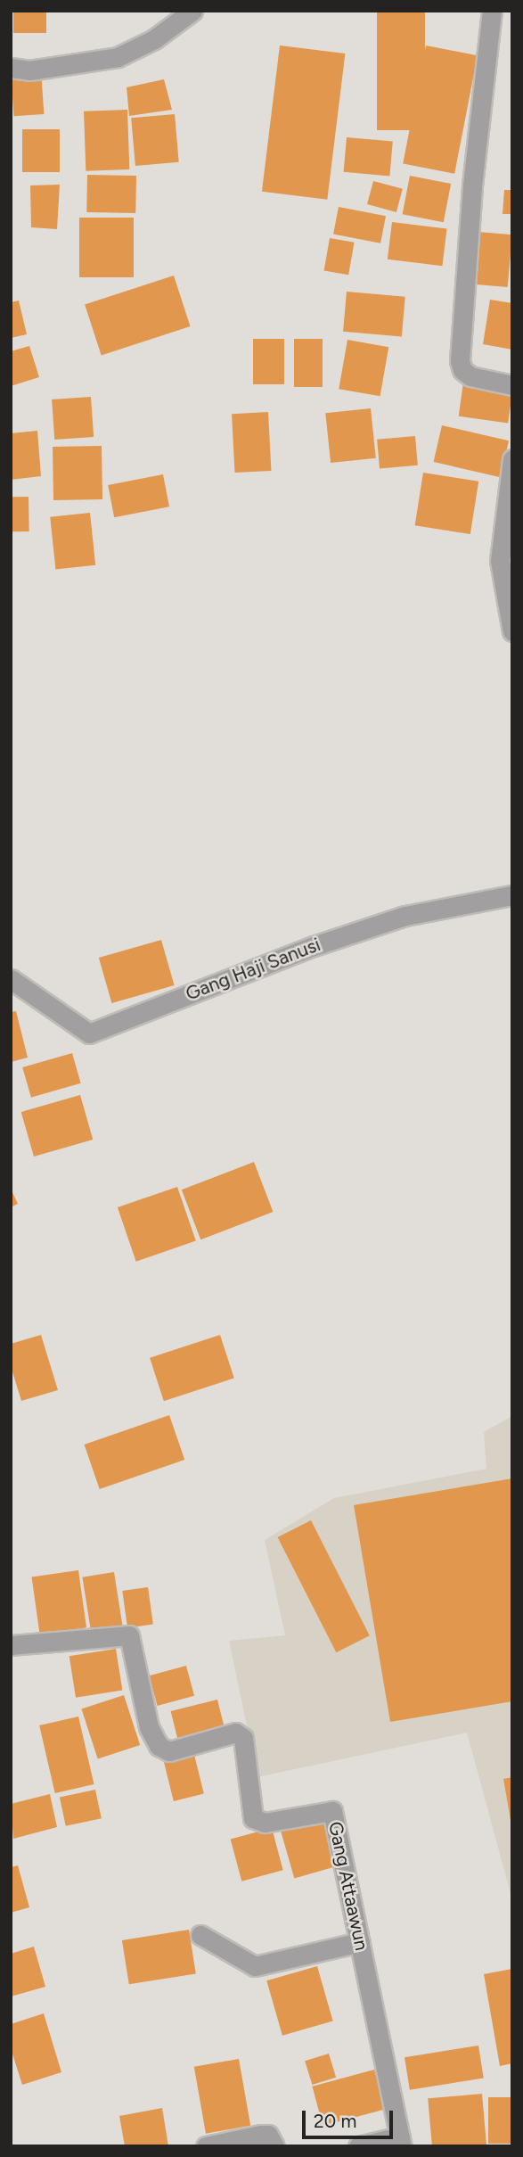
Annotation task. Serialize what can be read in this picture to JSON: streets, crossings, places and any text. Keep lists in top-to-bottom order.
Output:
{
  "streets": {
    "street": ["Gang Haji Sanusi", "Gang Attaawun"]
  },
  "scale_bar": "20 m"
}
